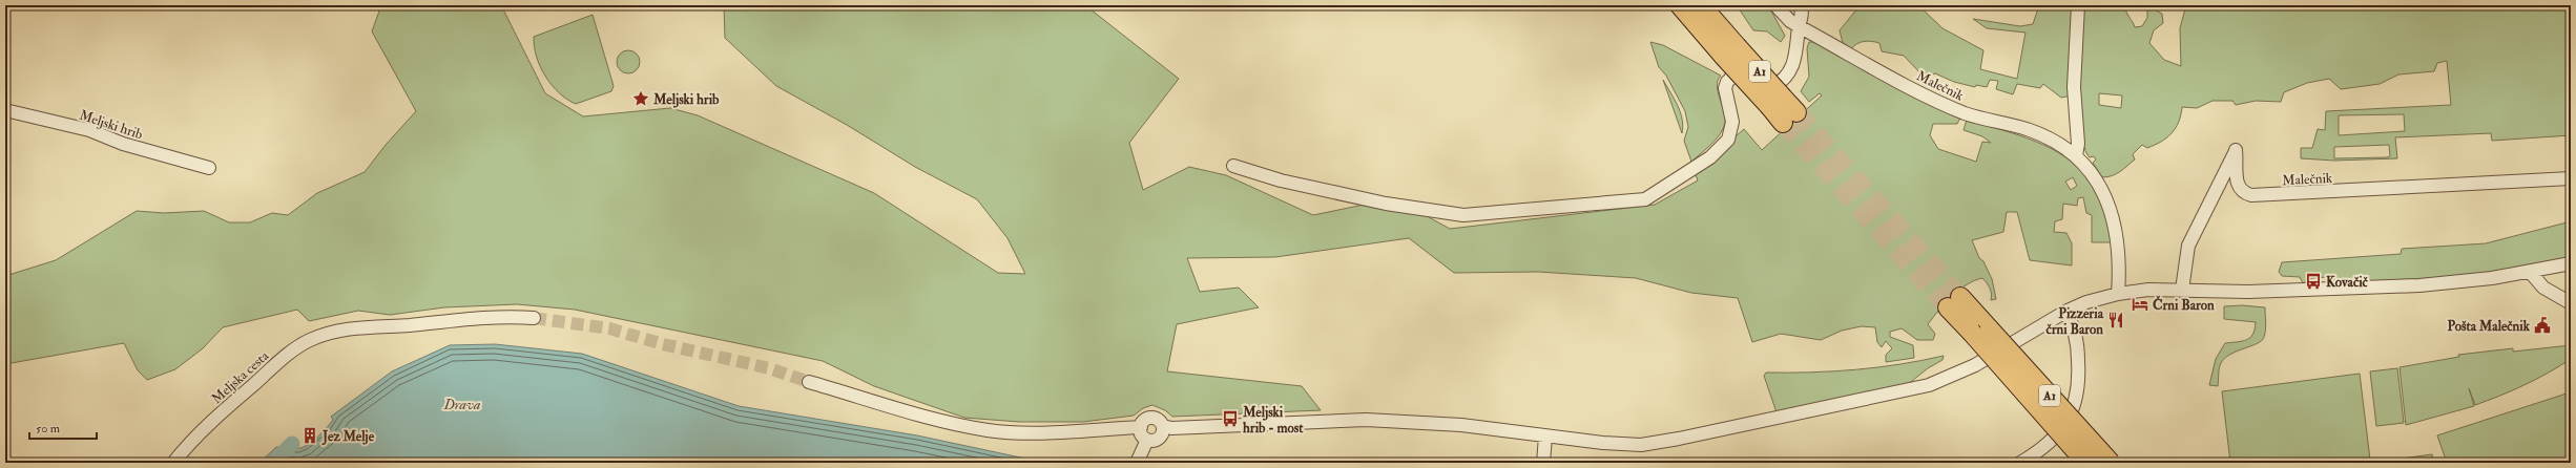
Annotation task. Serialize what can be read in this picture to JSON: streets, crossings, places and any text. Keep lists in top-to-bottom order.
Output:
{
  "streets": {
    "highway": ["A1"],
    "street": ["Malečnik", "Meljski hrib", "Meljska cesta"]
  },
  "water": ["Drava"],
  "places": {
    "place": ["Meljski hrib"],
    "bus stop": ["Kovačič", "Meljski hrib - most"],
    "hotel": ["Črni Baron"],
    "restaurant": ["Pizzeria črni Baron"],
    "public building": ["Pošta Malečnik"],
    "building": ["Jez Melje"]
  },
  "scale_bar": "50 m"
}
